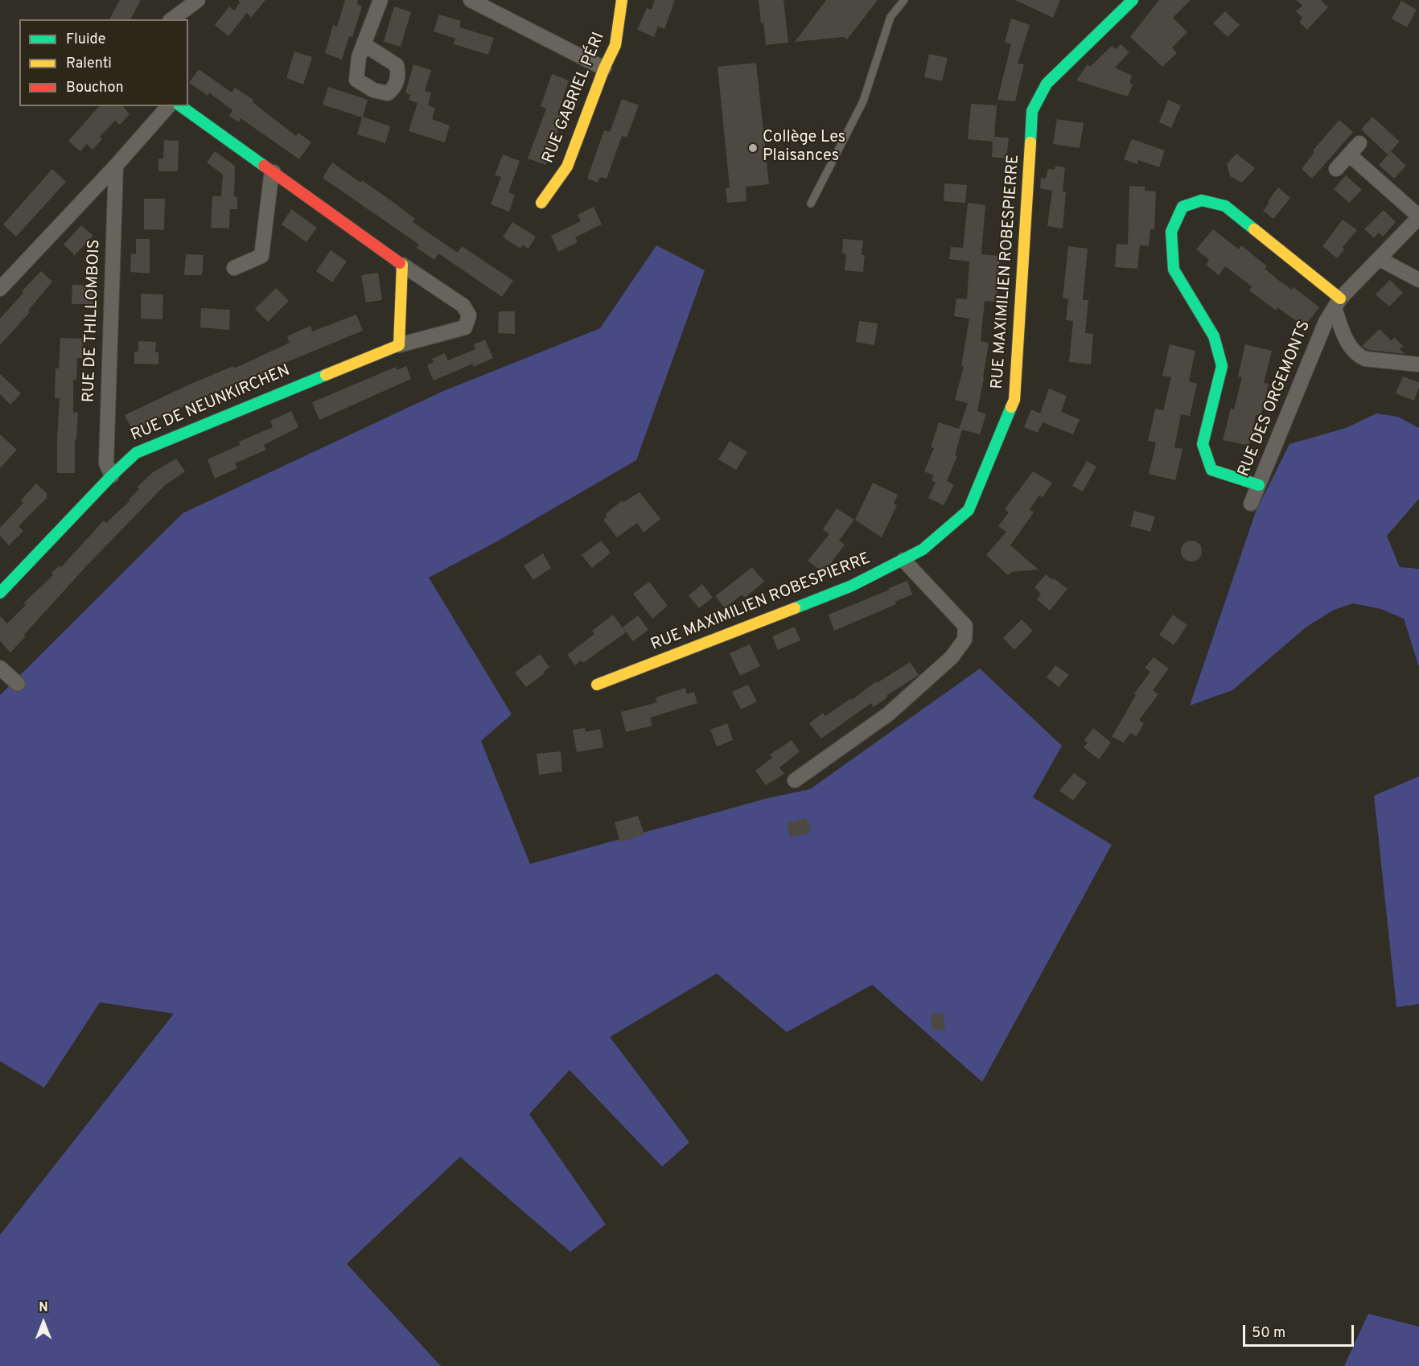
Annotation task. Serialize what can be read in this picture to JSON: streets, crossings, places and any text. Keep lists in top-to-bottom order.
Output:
{
  "streets": {
    "street": [
      "RUE GABRIEL PÉRI",
      "RUE MAXIMILIEN ROBESPIERRE",
      "RUE DE THILLOMBOIS",
      "RUE DES ORGEMONTS",
      "RUE DE NEUNKIRCHEN"
    ]
  },
  "crossings": [
    ["RUE DE THILLOMBOIS", "RUE DE NEUNKIRCHEN"]
  ],
  "places": ["Collège Les Plaisances"],
  "legend": ["Fluide", "Ralenti", "Bouchon"],
  "scale_bar": "50 m",
  "north": "top"
}
